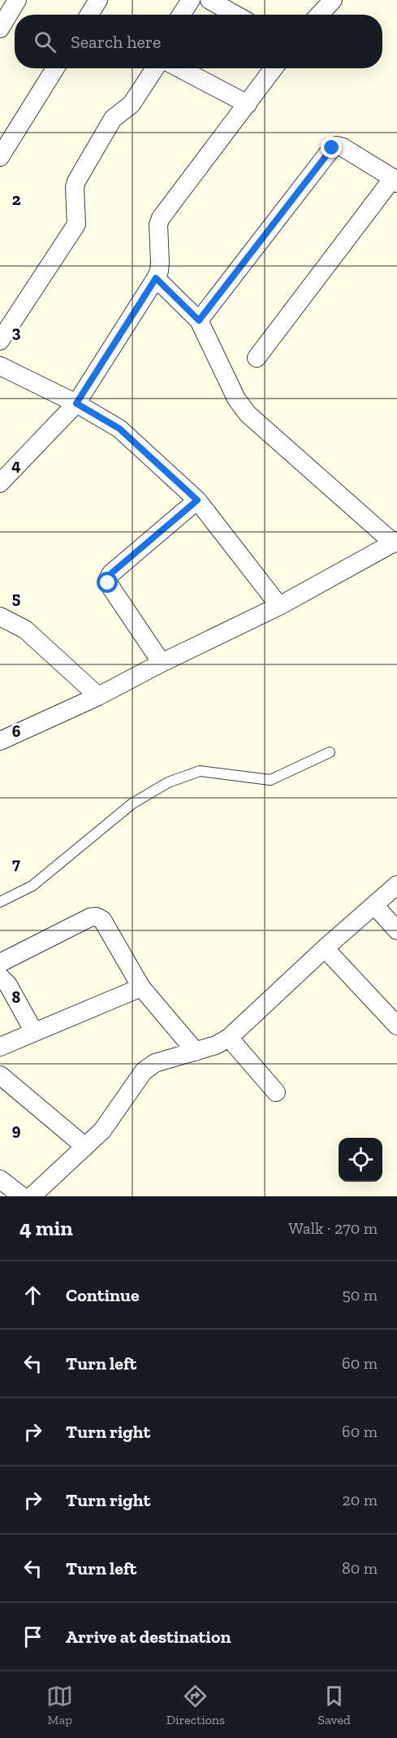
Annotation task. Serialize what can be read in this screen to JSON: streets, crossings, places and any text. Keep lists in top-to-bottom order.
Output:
{
  "page": {
    "search": "Search here",
    "heading": ["4 min", "Walk · 270 m"],
    "list": [
      ["Continue", "50 m"],
      ["Turn left", "60 m"],
      ["Turn right", "60 m"],
      ["Turn right", "20 m"],
      ["Turn left", "80 m"],
      "Arrive at destination"
    ],
    "nav": ["Map", "Directions", "Saved"]
  },
  "grid": {
    "rows": [
      "2",
      "3",
      "4",
      "5",
      "6",
      "7",
      "8",
      "9"
    ]
  }
}
